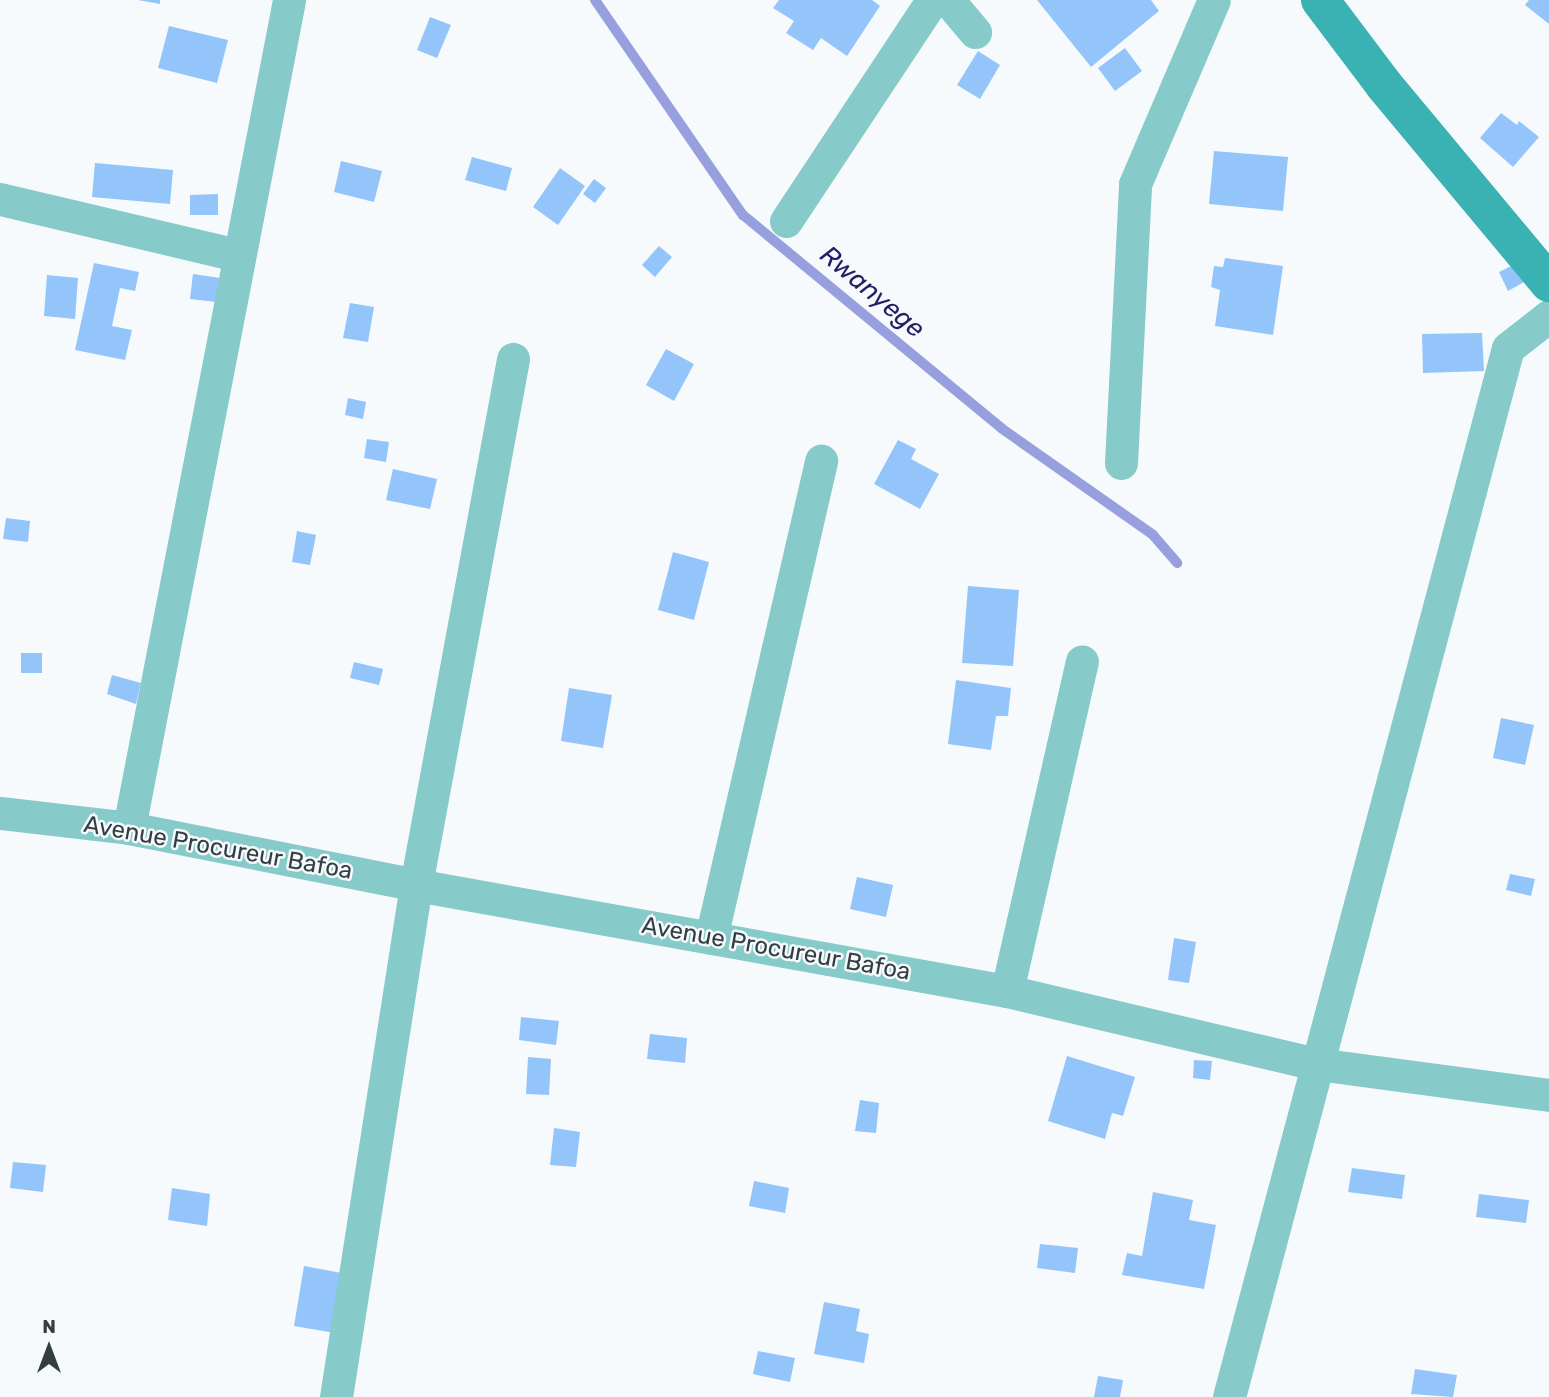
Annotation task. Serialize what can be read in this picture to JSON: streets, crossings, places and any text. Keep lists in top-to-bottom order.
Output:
{
  "streets": {
    "street": ["Avenue Procureur Bafoa"]
  },
  "water": ["Rwanyege"],
  "north": "top"
}
